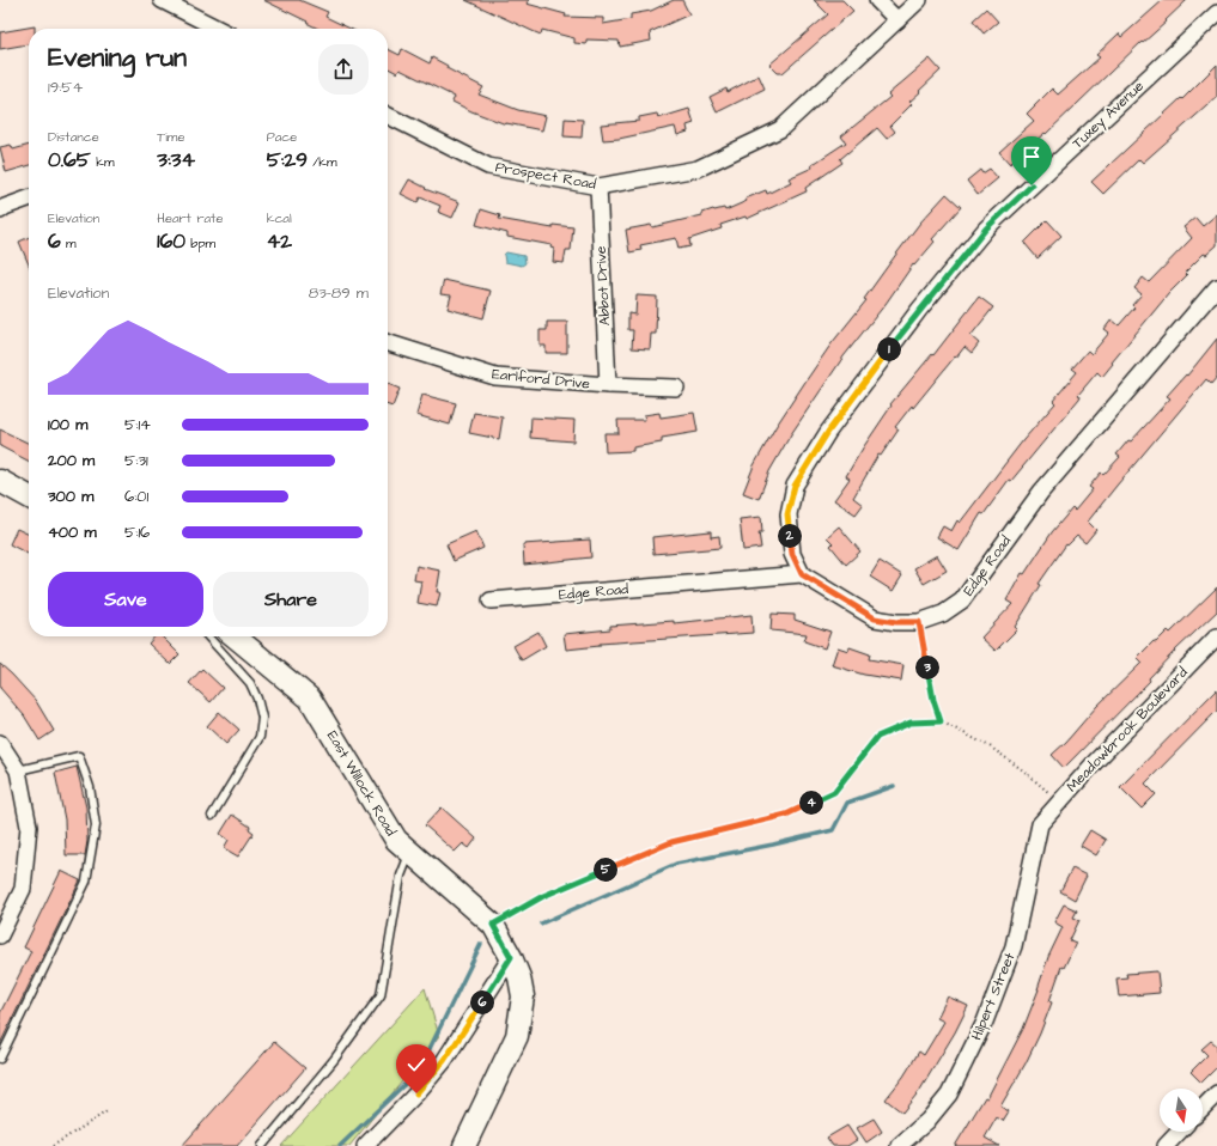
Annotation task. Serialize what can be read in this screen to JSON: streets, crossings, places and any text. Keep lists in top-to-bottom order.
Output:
{
  "streets": {
    "street": [
      "Tuxey Avenue",
      "Prospect Road",
      "Abbot Drive",
      "Earlford Drive",
      "Edge Road",
      "Meadowbrook Boulevard",
      "East Willock Road",
      "Hilpert Street"
    ]
  },
  "crossings": [
    ["Tuxey Avenue", "Edge Road"],
    ["Prospect Road", "Abbot Drive"],
    ["Abbot Drive", "Earlford Drive"],
    ["Meadowbrook Boulevard", "Hilpert Street"]
  ],
  "north": "bottom",
  "page": {
    "heading": ["Evening run", "19:54"],
    "stats": [
      ["Distance", "0.65 km"],
      ["Time", "3:34"],
      ["Pace", "5:29 /km"],
      ["Elevation", "6 m"],
      ["Heart rate", "160 bpm"],
      ["kcal", "42"]
    ],
    "chart": ["Elevation", "83–89 m"],
    "pins": [
      "1",
      "2",
      "3",
      "4",
      "5",
      "6"
    ],
    "list": [
      {
        "name": "100 m",
        "note": "5:14"
      },
      {
        "name": "200 m",
        "note": "5:31"
      },
      {
        "name": "300 m",
        "note": "6:01"
      },
      {
        "name": "400 m",
        "note": "5:16"
      }
    ],
    "buttons": ["Save", "Share"]
  }
}
